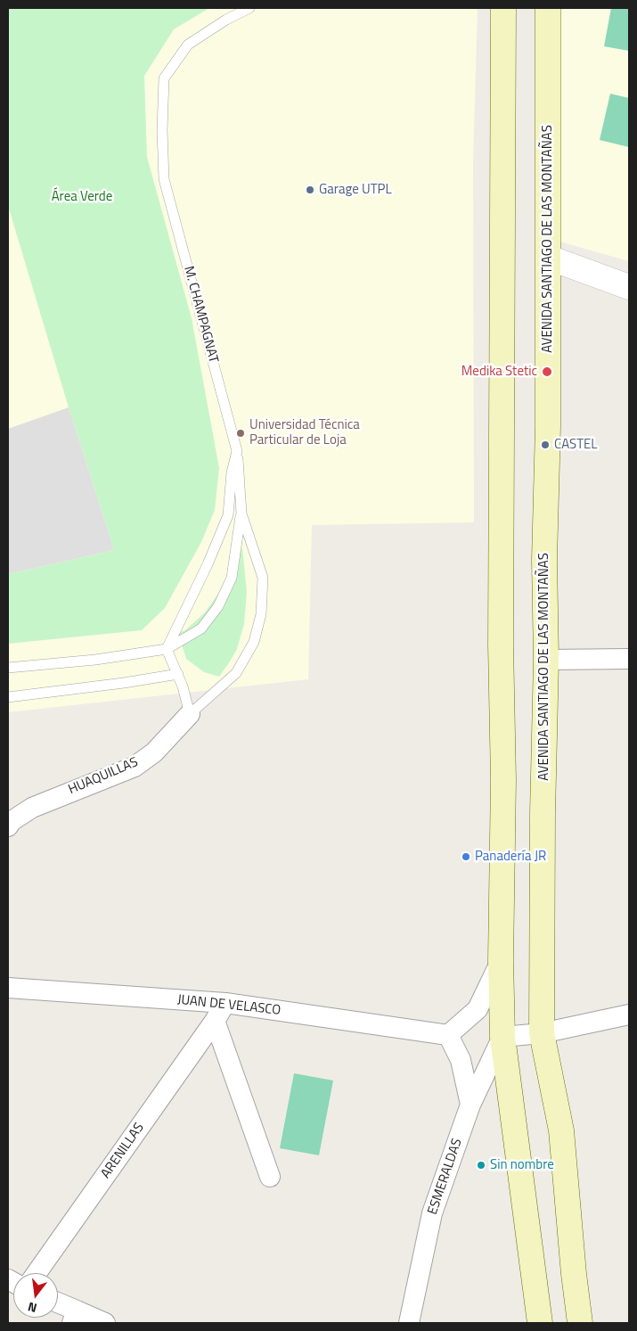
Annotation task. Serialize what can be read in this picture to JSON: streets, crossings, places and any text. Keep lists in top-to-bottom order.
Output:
{
  "streets": {
    "main road": ["AVENIDA SANTIAGO DE LAS MONTAÑAS"],
    "street": [
      "HUAQUILLAS",
      "JUAN DE VELASCO",
      "ARENILLAS",
      "ESMERALDAS"
    ],
    "lane": ["M. CHAMPAGNAT"]
  },
  "crossings": [
    ["M. CHAMPAGNAT", "HUAQUILLAS"],
    ["JUAN DE VELASCO", "ARENILLAS"]
  ],
  "parks": ["Área Verde"],
  "places": [
    "Garage UTPL",
    "Medika Stetic",
    "Universidad Técnica Particular de Loja",
    "CASTEL",
    "Panadería JR",
    "Sin nombre"
  ],
  "north": "bottom"
}
